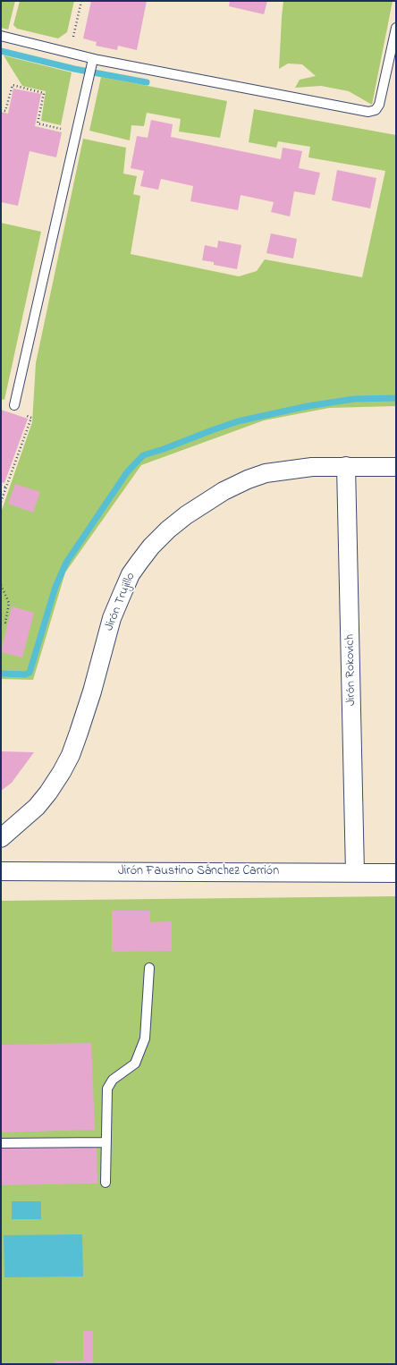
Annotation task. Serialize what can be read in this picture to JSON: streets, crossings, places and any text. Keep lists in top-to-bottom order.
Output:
{
  "streets": {
    "street": ["Jirón Trujillo", "Jirón Rokovich", "Jirón Faustino Sánchez Carrión"]
  },
  "crossings": [
    ["Jirón Trujillo", "Jirón Rokovich"],
    ["Jirón Rokovich", "Jirón Faustino Sánchez Carrión"]
  ]
}
